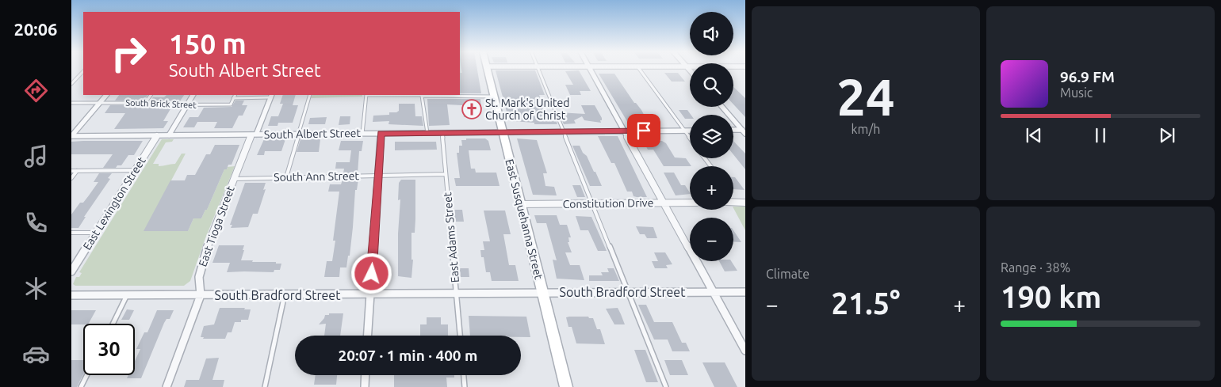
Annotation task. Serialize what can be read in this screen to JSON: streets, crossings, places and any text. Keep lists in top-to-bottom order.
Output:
{
  "streets": {
    "main road": ["East Susquehanna Street"],
    "street": [
      "South Albert Street",
      "East Lexington Street",
      "Constitution Drive",
      "East Tioga Street",
      "South Bradford Street"
    ],
    "lane": ["South Brick Street", "South Ann Street", "East Adams Street"]
  },
  "crossings": [
    ["South Brick Street", "East Tioga Street"],
    ["South Albert Street", "East Lexington Street"],
    ["South Albert Street", "East Susquehanna Street"],
    ["South Albert Street", "East Tioga Street"],
    ["South Albert Street", "East Adams Street"],
    ["South Ann Street", "East Tioga Street"],
    ["South Ann Street", "East Adams Street"],
    ["Constitution Drive", "East Susquehanna Street"],
    ["East Susquehanna Street", "South Bradford Street"],
    ["East Tioga Street", "South Bradford Street"],
    ["East Adams Street", "South Bradford Street"]
  ],
  "places": {
    "church": ["St. Mark's United Church of Christ"]
  },
  "page": {
    "tabs": "20:06",
    "tile": [
      ["24", "km/h"],
      "Climate",
      ["Range · 38%", "190 km"]
    ],
    "map_buttons": ["+", "−"],
    "turn": ["150 m", "South Albert Street"],
    "song": ["96.9 FM", "Music"],
    "heat": ["−", "21.5°", "+"],
    "limit": "30",
    "trip": "20:07 · 1 min · 400 m"
  }
}
